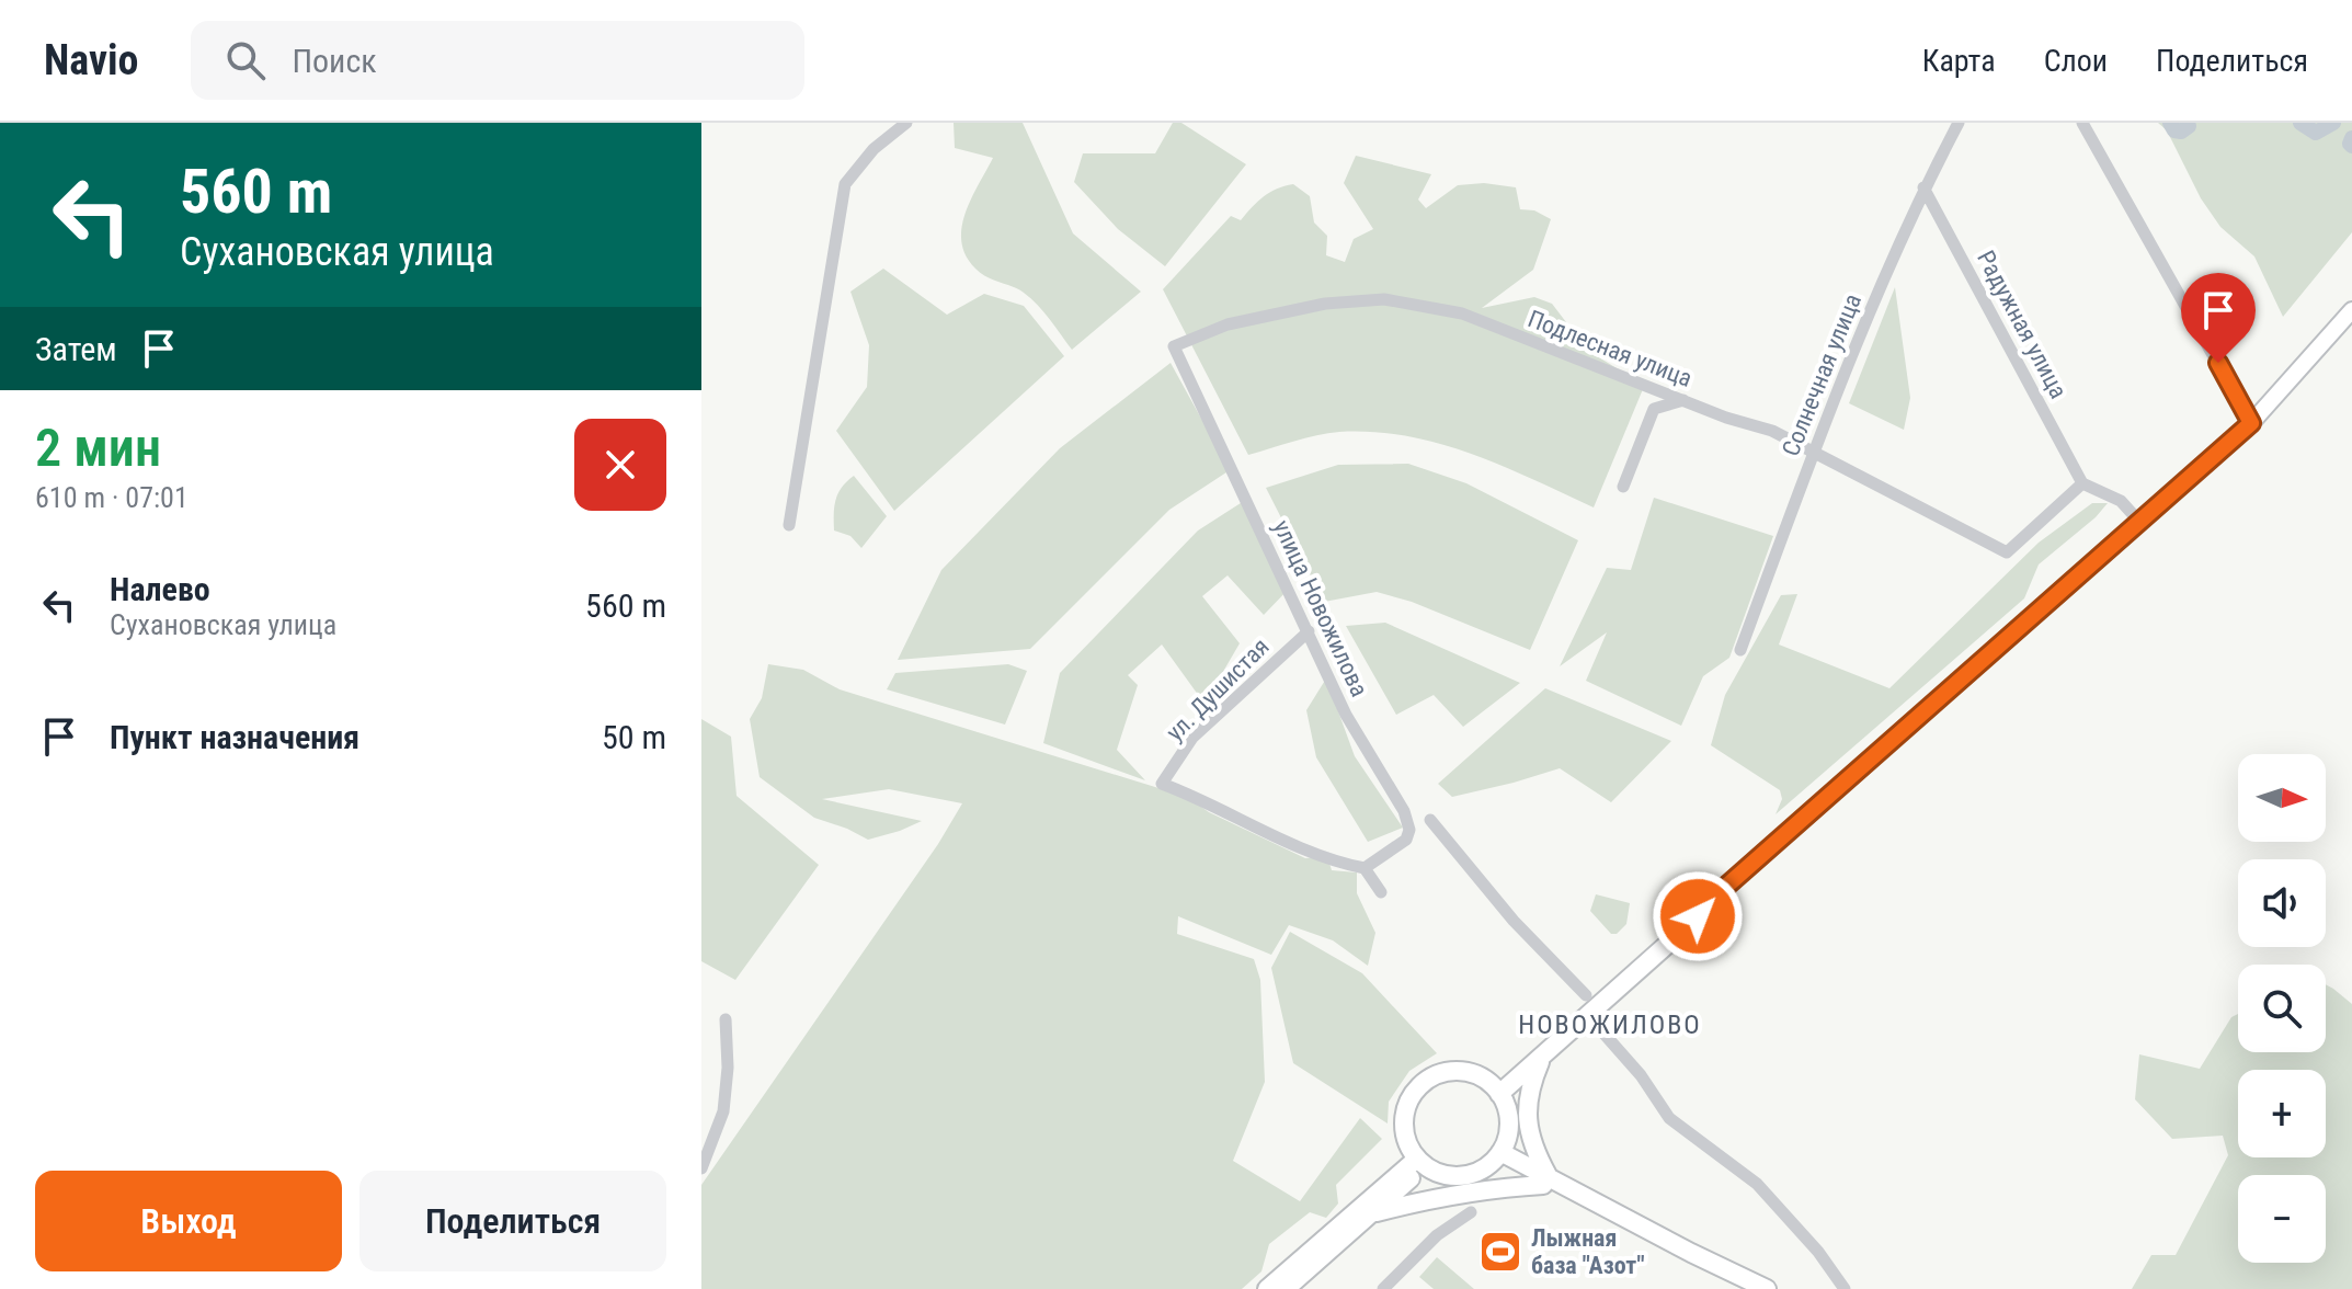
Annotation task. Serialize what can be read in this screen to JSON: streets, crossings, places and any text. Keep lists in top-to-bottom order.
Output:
{
  "streets": {
    "street": [
      "Радужная улица",
      "Подлесная улица",
      "Солнечная улица",
      "улица Новожилова",
      "ул. Душистая"
    ]
  },
  "crossings": [
    ["Радужная улица", "Подлесная улица"],
    ["Радужная улица", "Солнечная улица"],
    ["Подлесная улица", "Солнечная улица"],
    ["Подлесная улица", "улица Новожилова"],
    ["улица Новожилова", "ул. Душистая"]
  ],
  "districts": ["НОВОЖИЛОВО"],
  "places": {
    "sports": ["Лыжная база \"Азот\""]
  },
  "north": "right",
  "page": {
    "header": "Navio",
    "search": "Поиск",
    "nav": ["Карта", "Слои", "Поделиться"],
    "turn": ["560 m", "Сухановская улица"],
    "then": "Затем",
    "heading": ["2 мин", "610 m · 07:01"],
    "list": [
      {
        "name": "Налево",
        "note": "Сухановская улица",
        "value": "560 m"
      },
      {
        "name": "Пункт назначения",
        "value": "50 m"
      }
    ],
    "map_buttons": ["+", "−"],
    "buttons": ["Выход", "Поделиться"]
  }
}
